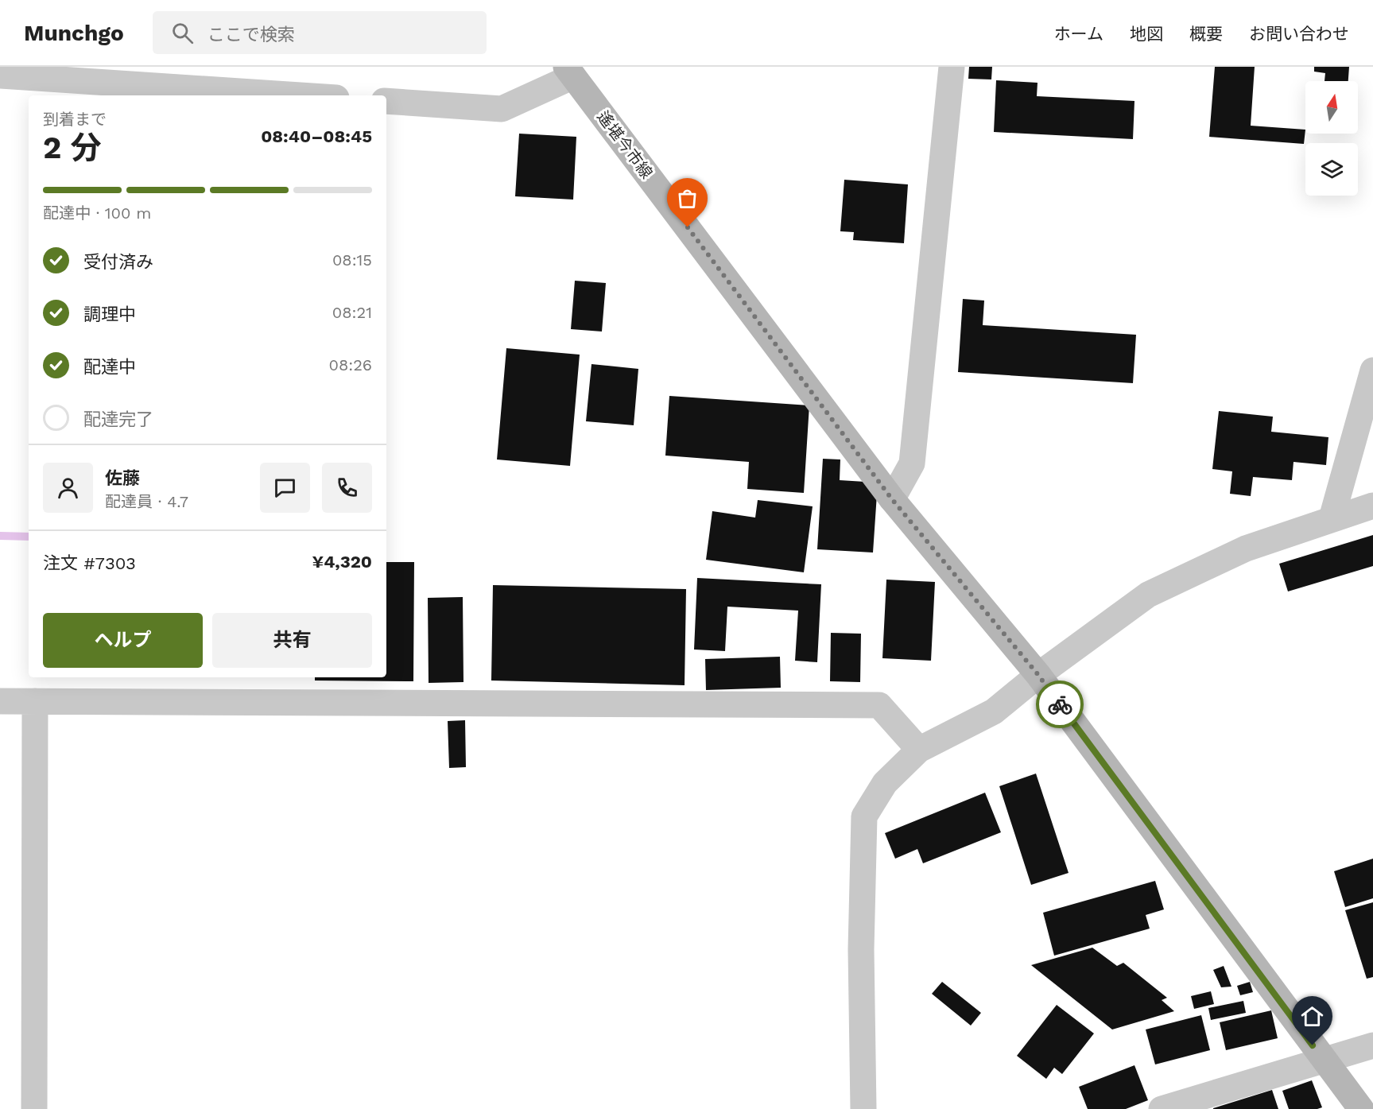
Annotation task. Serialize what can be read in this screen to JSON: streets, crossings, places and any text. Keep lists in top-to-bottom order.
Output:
{
  "streets": {
    "main road": ["遙堪今市線"]
  },
  "north": "top",
  "page": {
    "header": "Munchgo",
    "search": "ここで検索",
    "nav": [
      "ホーム",
      "地図",
      "概要",
      "お問い合わせ"
    ],
    "heading": ["2 分", "到着まで", "08:40–08:45"],
    "panel": [
      "佐藤",
      "配達員 · 4.7",
      "注文 #7303",
      "¥4,320"
    ],
    "bar": "配達中 · 100 m",
    "list": [
      ["受付済み", "08:15"],
      ["調理中", "08:21"],
      ["配達中", "08:26"],
      "配達完了"
    ],
    "buttons": ["ヘルプ", "共有"]
  }
}
